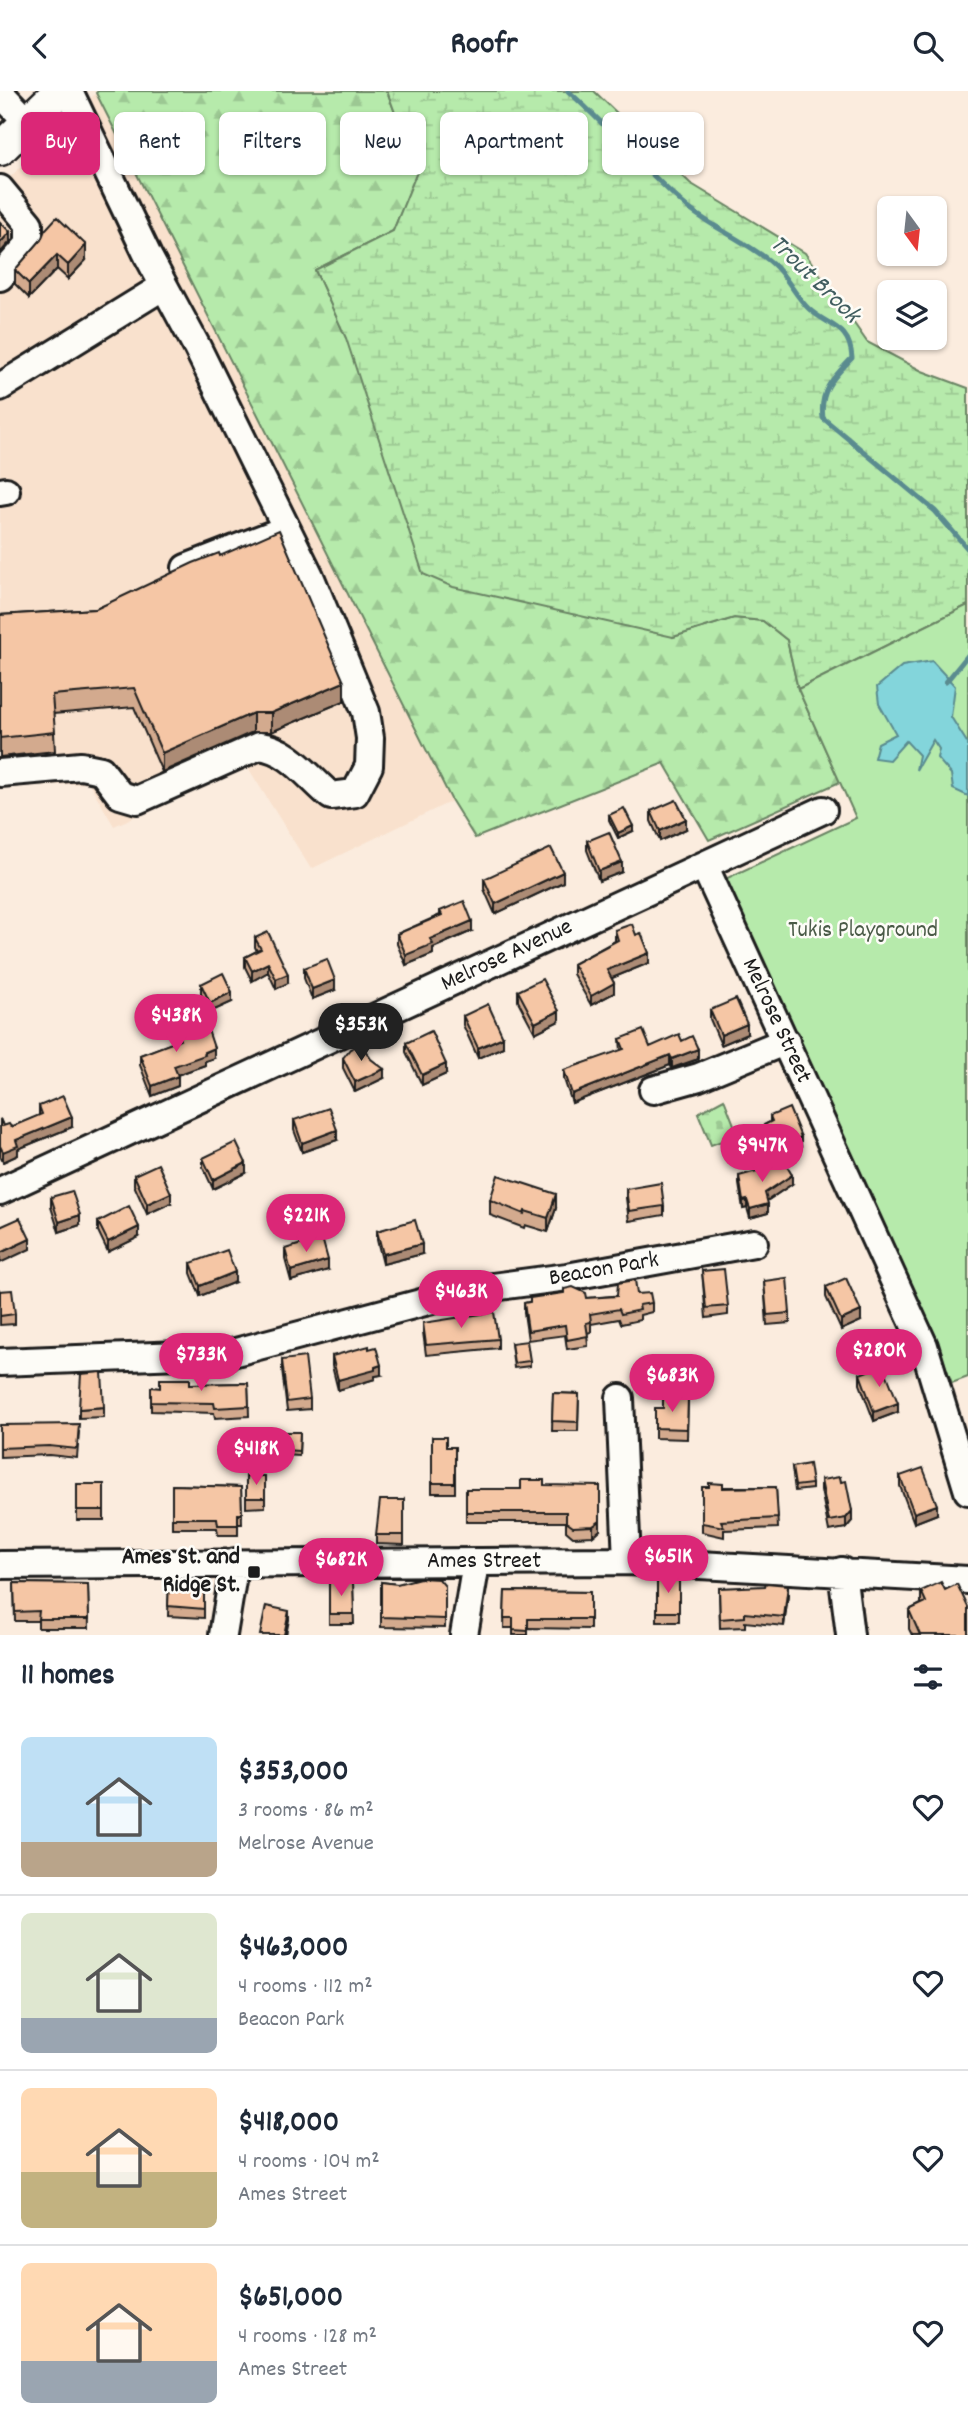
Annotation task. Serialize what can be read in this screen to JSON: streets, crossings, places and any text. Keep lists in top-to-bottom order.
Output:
{
  "streets": {
    "street": [
      "Melrose Avenue",
      "Melrose Street",
      "Beacon Park",
      "Ames Street"
    ]
  },
  "crossings": [
    ["Melrose Avenue", "Melrose Street"]
  ],
  "water": ["Trout Brook"],
  "parks": ["Tukis Playground"],
  "places": {
    "transit": ["Ames St. and Ridge St."]
  },
  "north": "bottom",
  "page": {
    "header": "Roofr",
    "chip": [
      "Buy",
      "Rent",
      "Filters",
      "New",
      "Apartment",
      "House"
    ],
    "price": [
      "$438K",
      "$353K",
      "$947K",
      "$221K",
      "$463K",
      "$280K",
      "$733K",
      "$683K",
      "$418K",
      "$651K",
      "$682K"
    ],
    "heading": "11 homes",
    "list": [
      {
        "name": "$353,000",
        "note": "3 rooms · 86 m² · Melrose Avenue"
      },
      {
        "name": "$463,000",
        "note": "4 rooms · 112 m² · Beacon Park"
      },
      {
        "name": "$418,000",
        "note": "4 rooms · 104 m² · Ames Street"
      },
      {
        "name": "$651,000",
        "note": "4 rooms · 128 m² · Ames Street"
      }
    ]
  }
}
